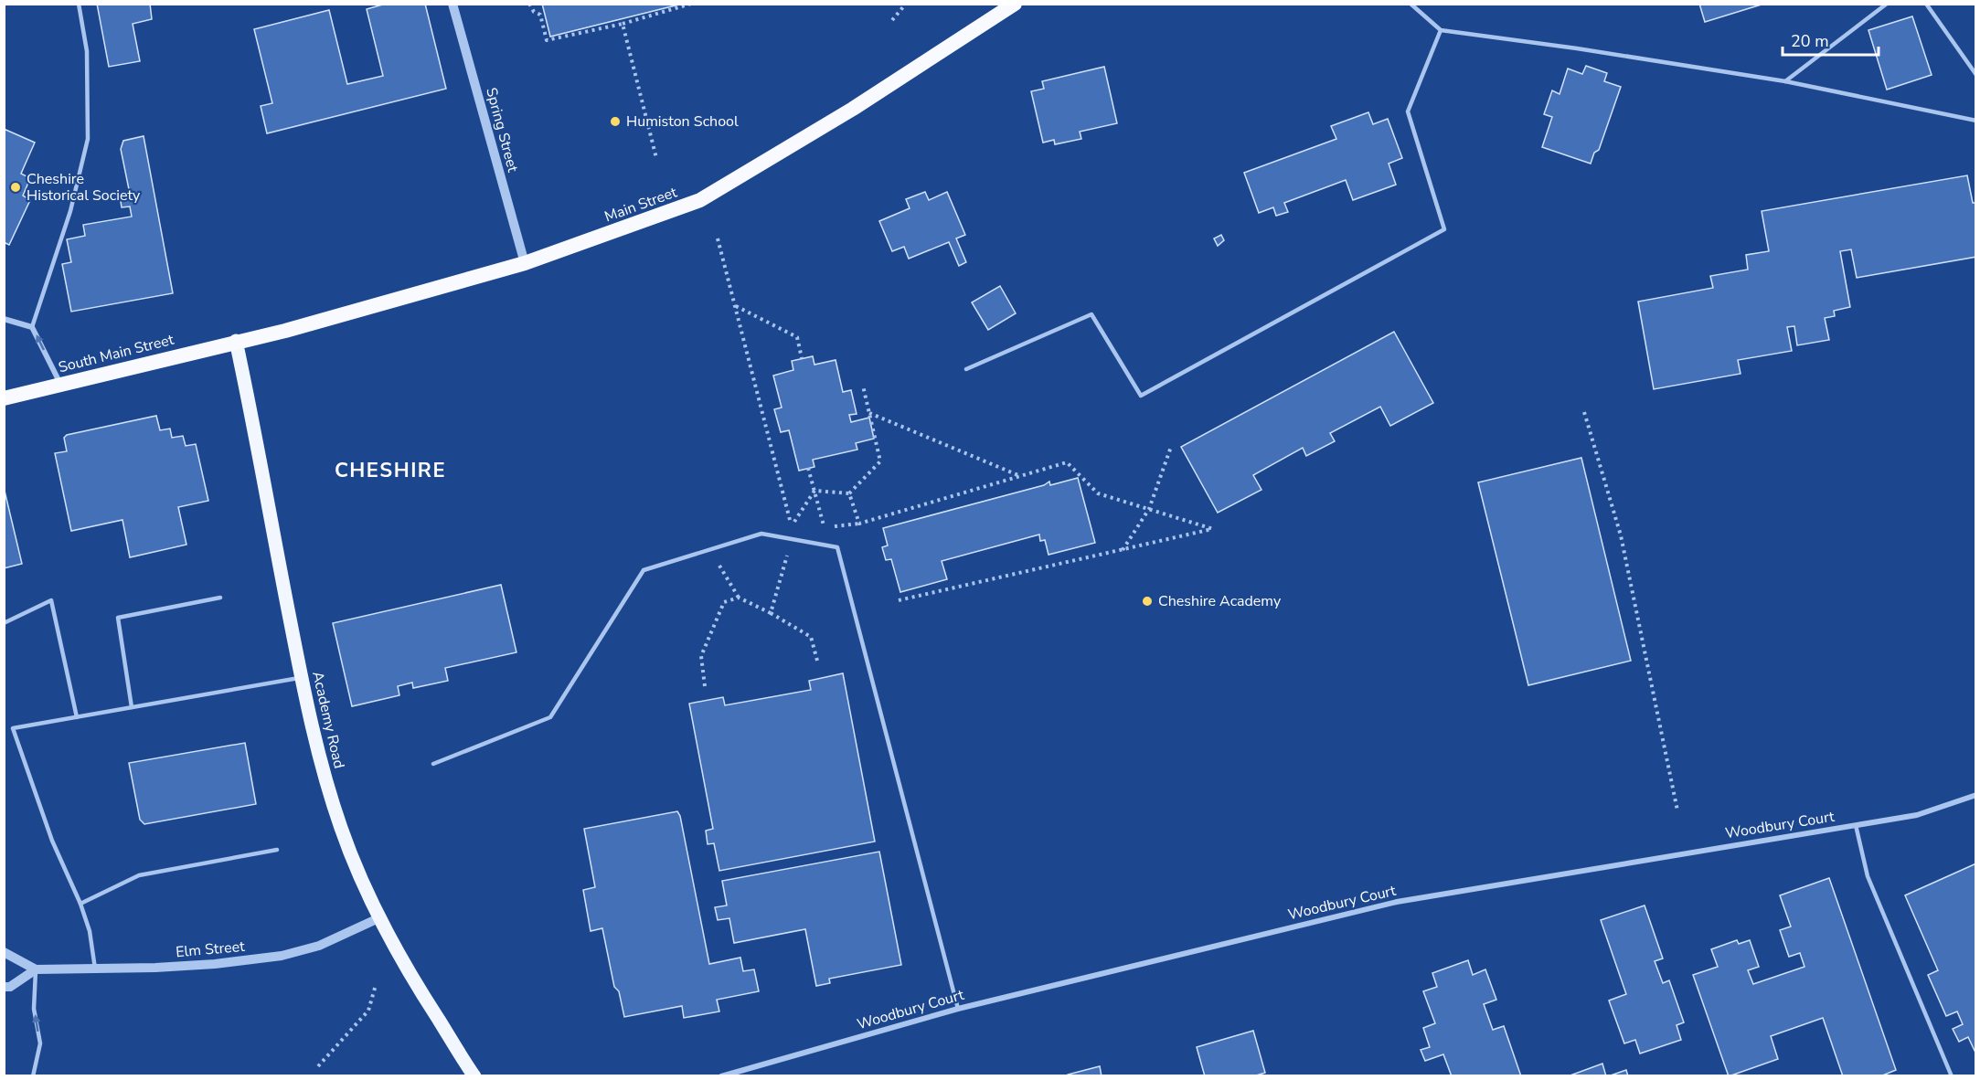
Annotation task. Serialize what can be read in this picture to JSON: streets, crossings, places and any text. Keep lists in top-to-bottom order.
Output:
{
  "streets": {
    "highway": ["Main Street", "South Main Street"],
    "main road": ["Academy Road"],
    "street": ["Spring Street", "Woodbury Court", "Elm Street"]
  },
  "crossings": [
    ["Spring Street", "Main Street"],
    ["Main Street", "South Main Street"],
    ["Main Street", "Academy Road"],
    ["South Main Street", "Academy Road"],
    ["Academy Road", "Elm Street"]
  ],
  "districts": ["CHESHIRE"],
  "places": ["Humiston School", "Cheshire Historical Society", "Cheshire Academy"],
  "scale_bar": "20 m"
}
